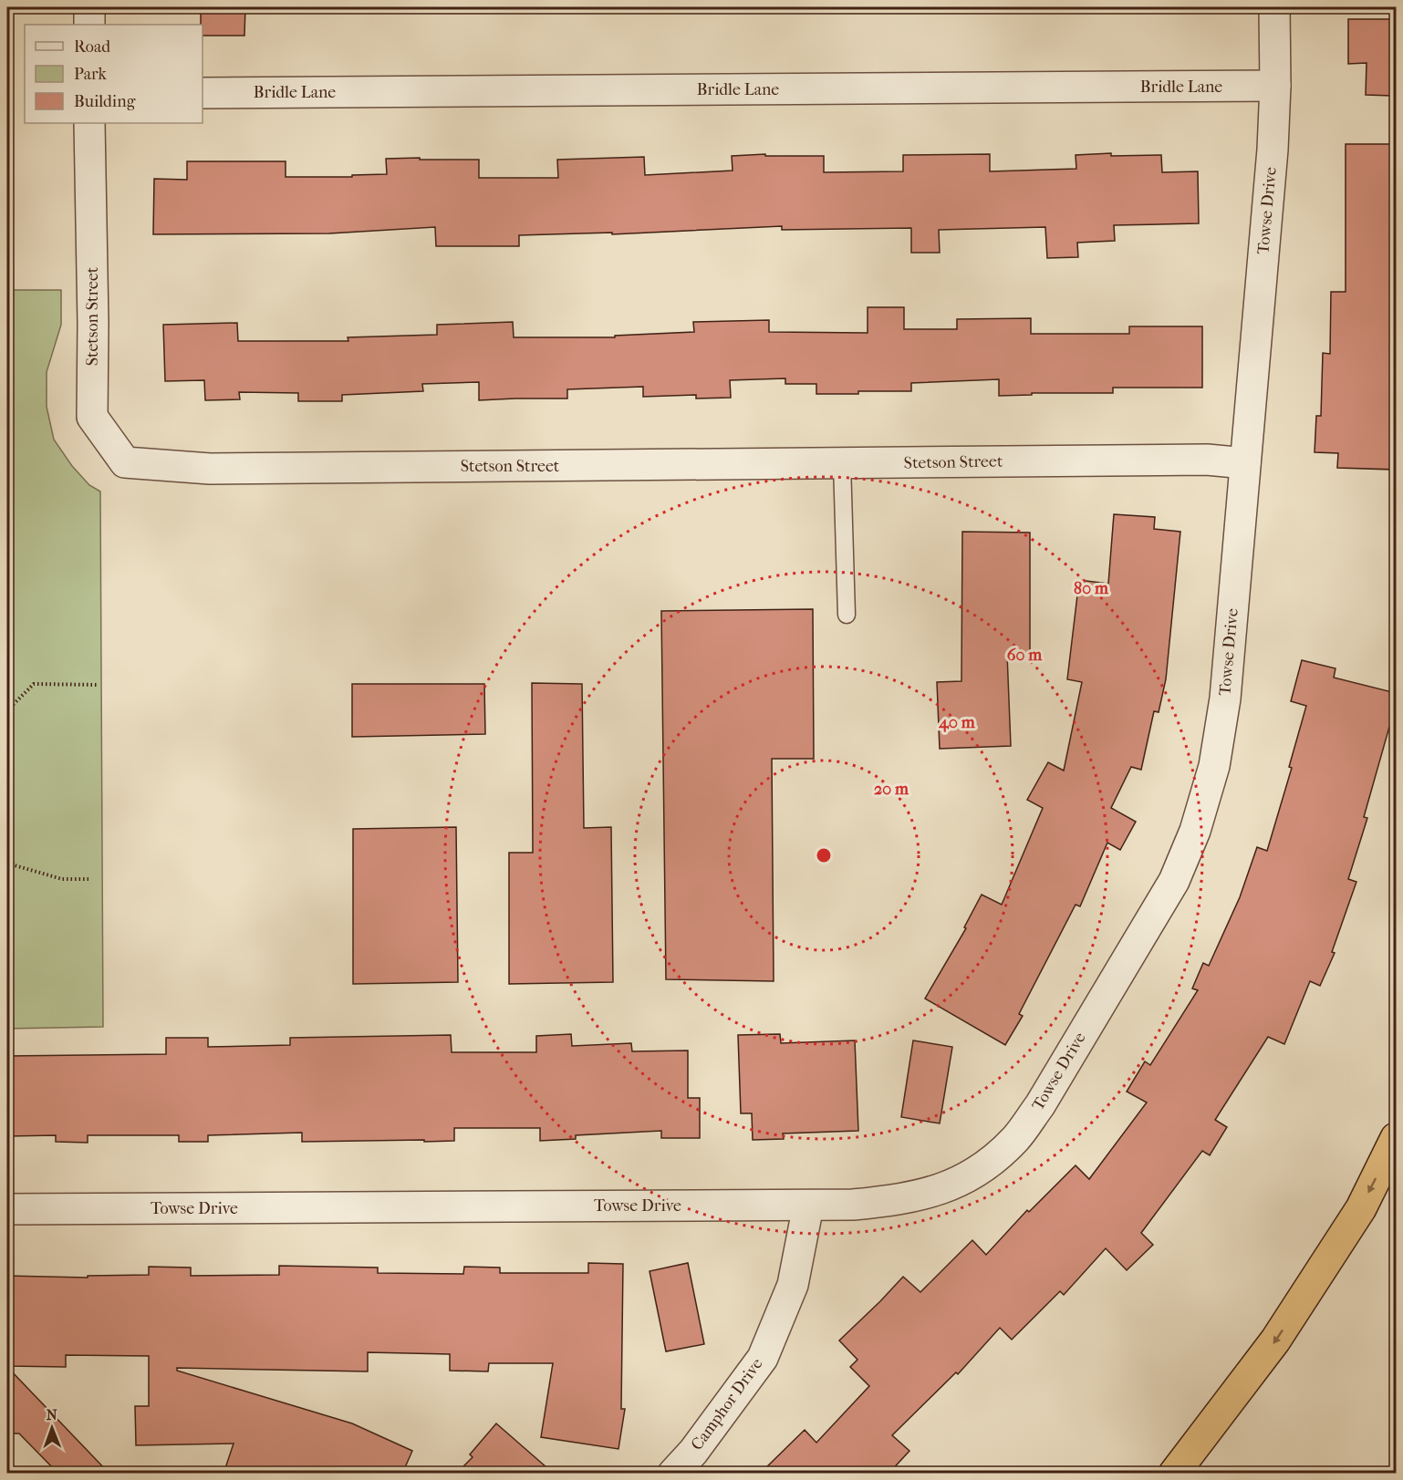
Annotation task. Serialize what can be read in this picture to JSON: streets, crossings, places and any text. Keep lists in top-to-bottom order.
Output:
{
  "streets": {
    "street": [
      "Bridle Lane",
      "Towse Drive",
      "Stetson Street",
      "Camphor Drive"
    ]
  },
  "crossings": [
    ["Bridle Lane", "Towse Drive"],
    ["Towse Drive", "Stetson Street"],
    ["Towse Drive", "Camphor Drive"]
  ],
  "legend": ["Road", "Park", "Building"],
  "north": "top",
  "rings": [
    "80 m",
    "60 m",
    "40 m",
    "20 m"
  ]
}
